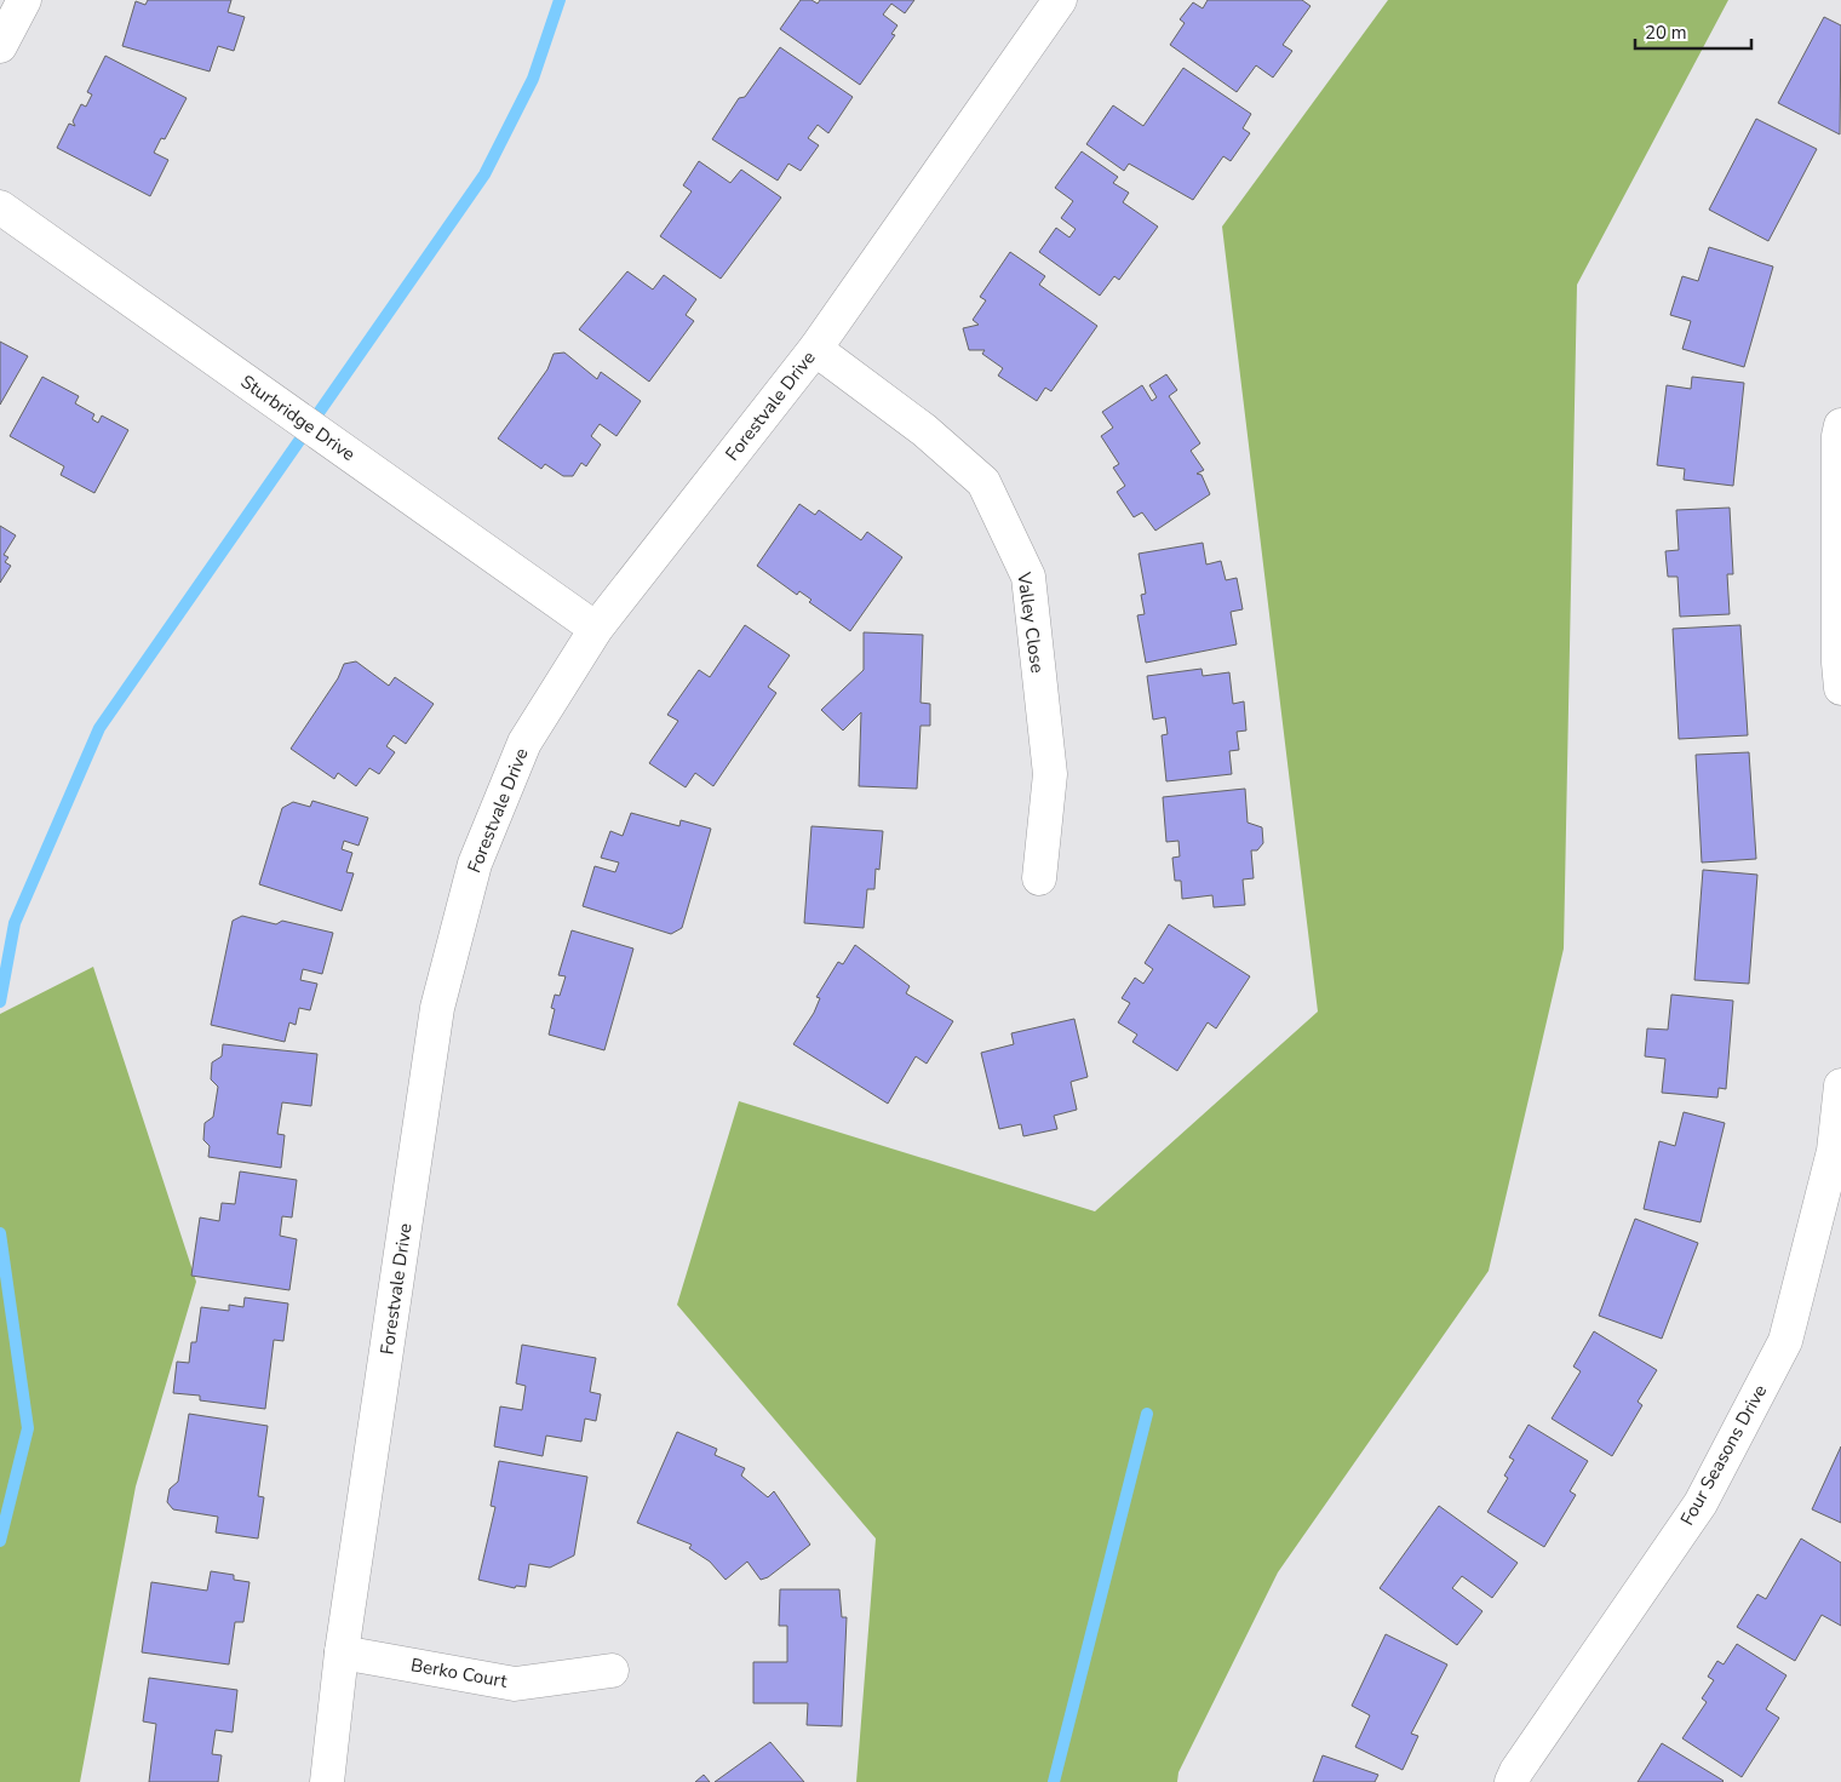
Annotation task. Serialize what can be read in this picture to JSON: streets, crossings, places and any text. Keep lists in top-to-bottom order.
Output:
{
  "streets": {
    "street": [
      "Forestvale Drive",
      "Sturbridge Drive",
      "Valley Close",
      "Four Seasons Drive",
      "Berko Court"
    ]
  },
  "crossings": [
    ["Forestvale Drive", "Sturbridge Drive"],
    ["Forestvale Drive", "Valley Close"],
    ["Forestvale Drive", "Berko Court"]
  ],
  "scale_bar": "20 m"
}
